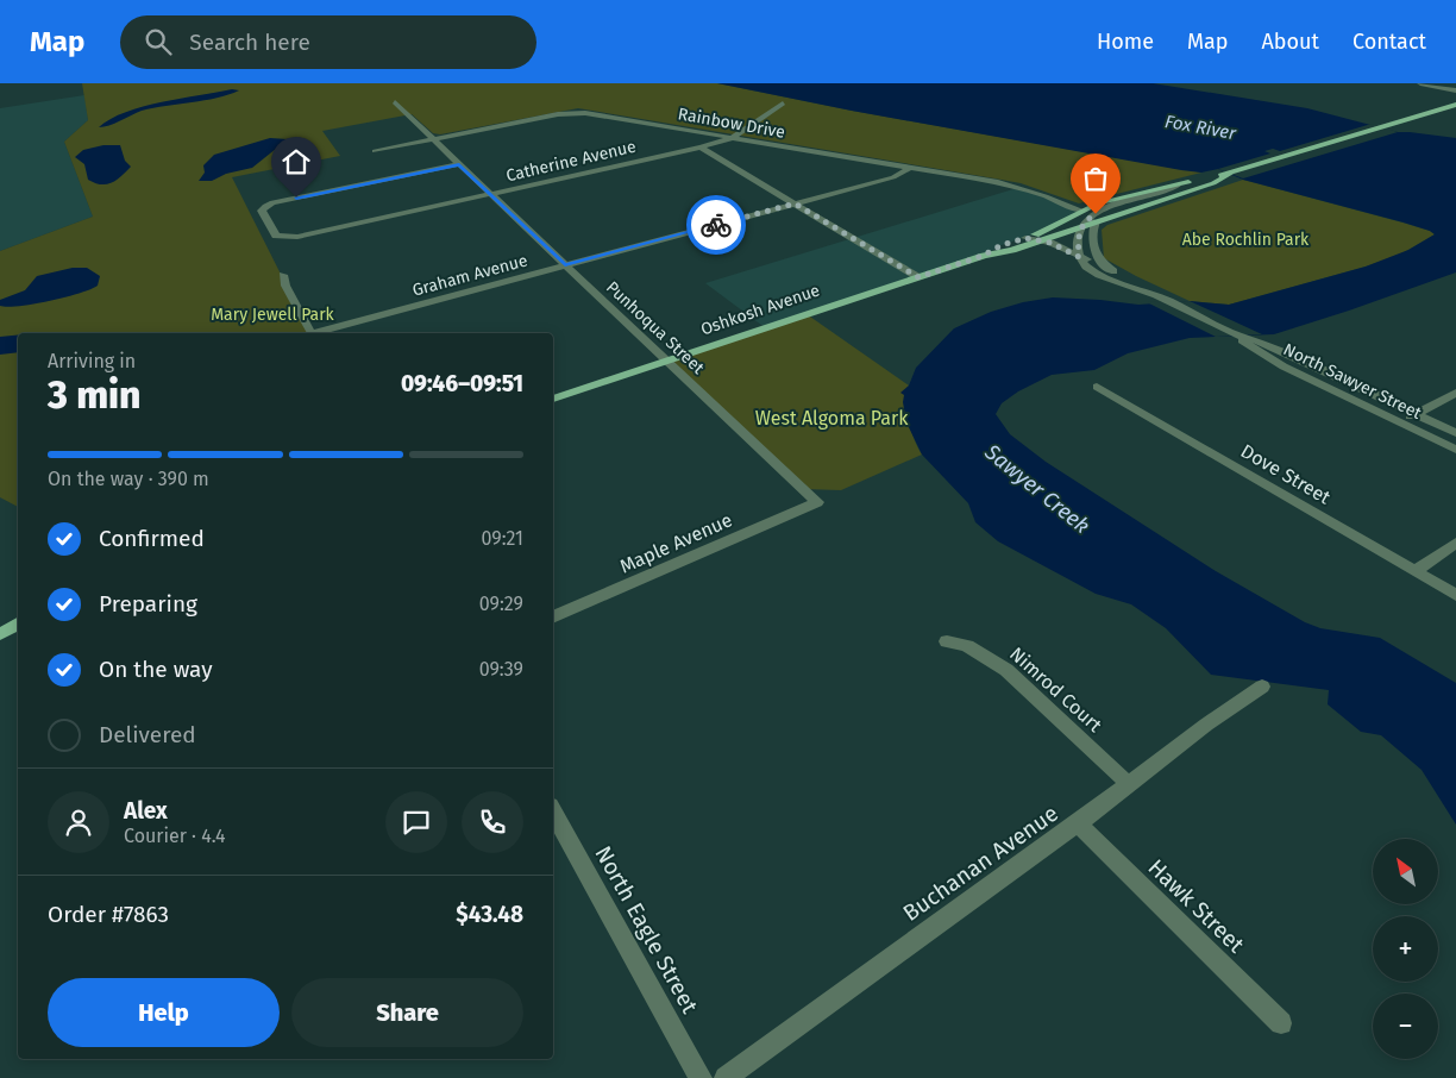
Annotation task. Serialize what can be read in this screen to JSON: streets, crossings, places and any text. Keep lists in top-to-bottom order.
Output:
{
  "streets": {
    "main road": ["Oshkosh Avenue"],
    "street": [
      "Rainbow Drive",
      "Catherine Avenue",
      "Graham Avenue",
      "Punhoqua Street",
      "North Sawyer Street",
      "Dove Street",
      "Maple Avenue",
      "Nimrod Court",
      "Buchanan Avenue",
      "Hawk Street",
      "North Eagle Street"
    ]
  },
  "crossings": [
    ["Rainbow Drive", "Catherine Avenue"],
    ["Rainbow Drive", "Graham Avenue"],
    ["Rainbow Drive", "Oshkosh Avenue"],
    ["Rainbow Drive", "Punhoqua Street"],
    ["Catherine Avenue", "Punhoqua Street"],
    ["Graham Avenue", "Punhoqua Street"],
    ["Oshkosh Avenue", "Punhoqua Street"],
    ["Oshkosh Avenue", "North Sawyer Street"],
    ["Punhoqua Street", "Maple Avenue"],
    ["Nimrod Court", "Buchanan Avenue"],
    ["Buchanan Avenue", "Hawk Street"]
  ],
  "water": ["Fox River", "Sawyer Creek"],
  "parks": ["Abe Rochlin Park", "Mary Jewell Park", "West Algoma Park"],
  "north": "top left",
  "page": {
    "header": "Map",
    "search": "Search here",
    "nav": [
      "Home",
      "Map",
      "About",
      "Contact"
    ],
    "heading": ["3 min", "Arriving in", "09:46–09:51"],
    "panel": [
      "Alex",
      "Courier · 4.4",
      "Order #7863",
      "$43.48"
    ],
    "bar": "On the way · 390 m",
    "list": [
      ["Confirmed", "09:21"],
      ["Preparing", "09:29"],
      ["On the way", "09:39"],
      "Delivered"
    ],
    "map_buttons": ["+", "−"],
    "buttons": ["Help", "Share"]
  }
}
